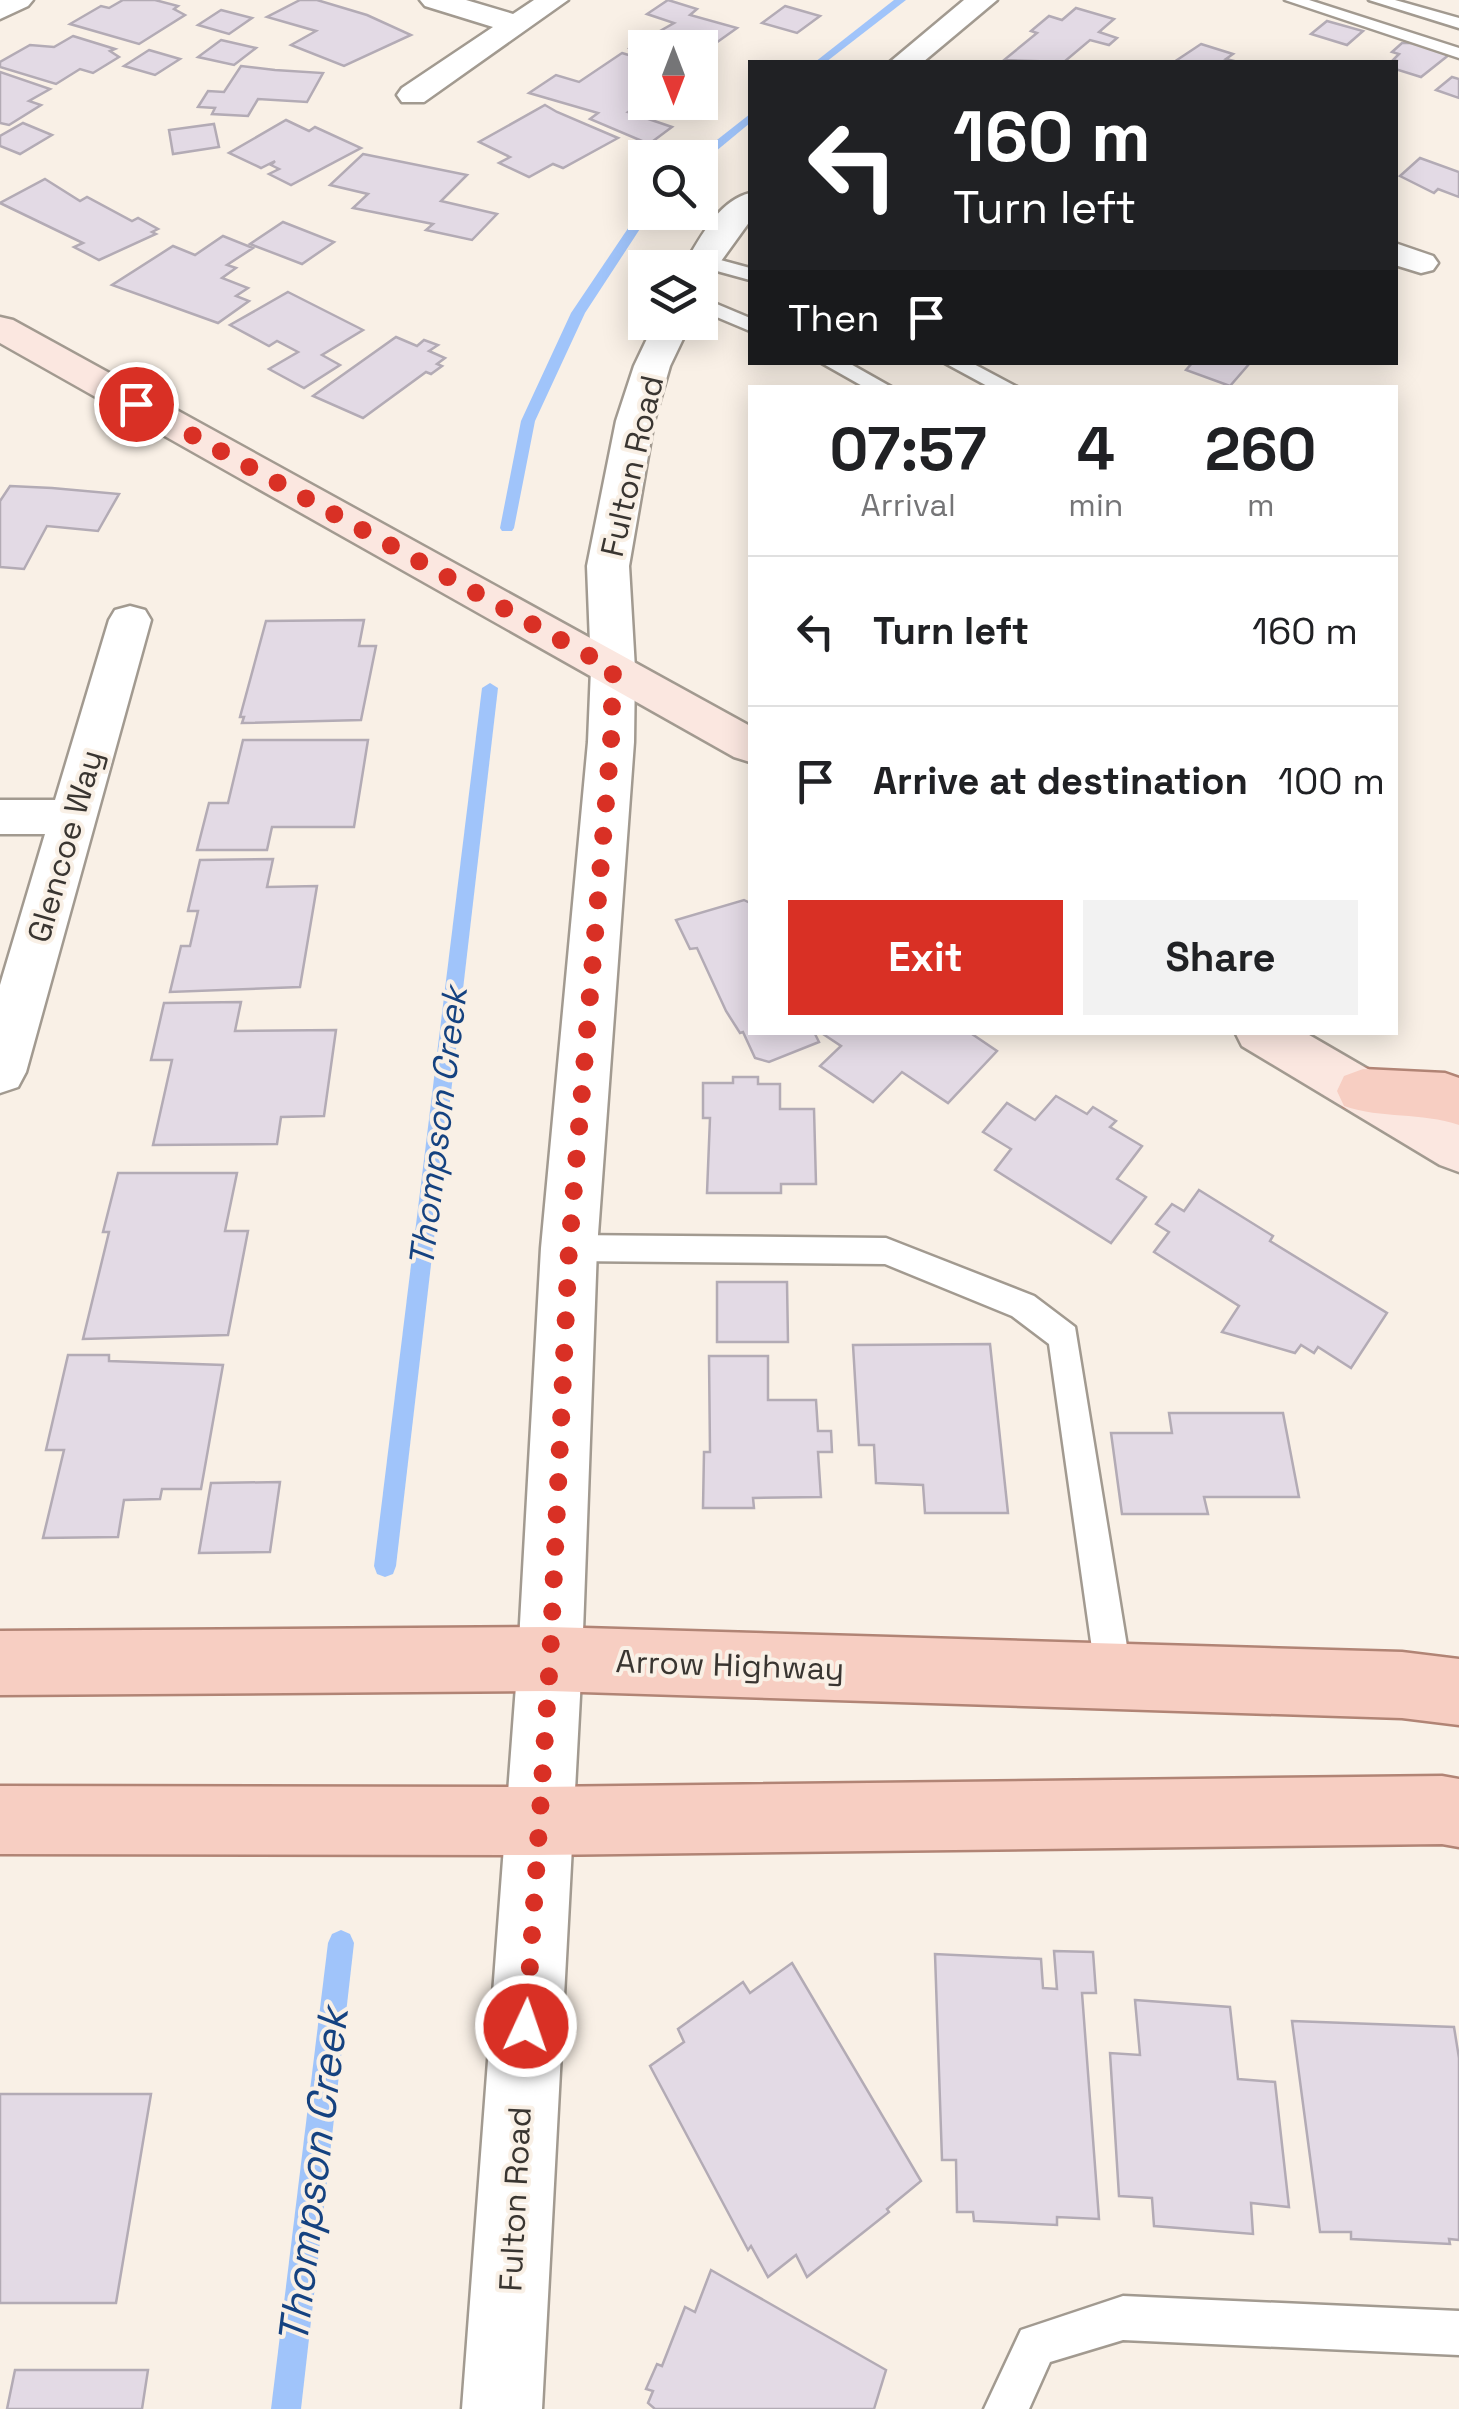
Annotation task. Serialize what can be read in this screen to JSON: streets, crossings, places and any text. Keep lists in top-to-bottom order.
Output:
{
  "streets": {
    "main road": ["Arrow Highway"],
    "street": ["Fulton Road", "Glencoe Way"]
  },
  "crossings": [
    ["Fulton Road", "Arrow Highway"]
  ],
  "water": ["Thompson Creek"],
  "north": "bottom",
  "page": {
    "turn": ["160 m", "Turn left"],
    "then": "Then",
    "eta": [
      "07:57",
      "Arrival",
      "4",
      "min",
      "260",
      "m"
    ],
    "list": [
      {
        "name": "Turn left",
        "value": "160 m"
      },
      {
        "name": "Arrive at destination",
        "value": "100 m"
      }
    ],
    "buttons": ["Exit", "Share"]
  }
}
